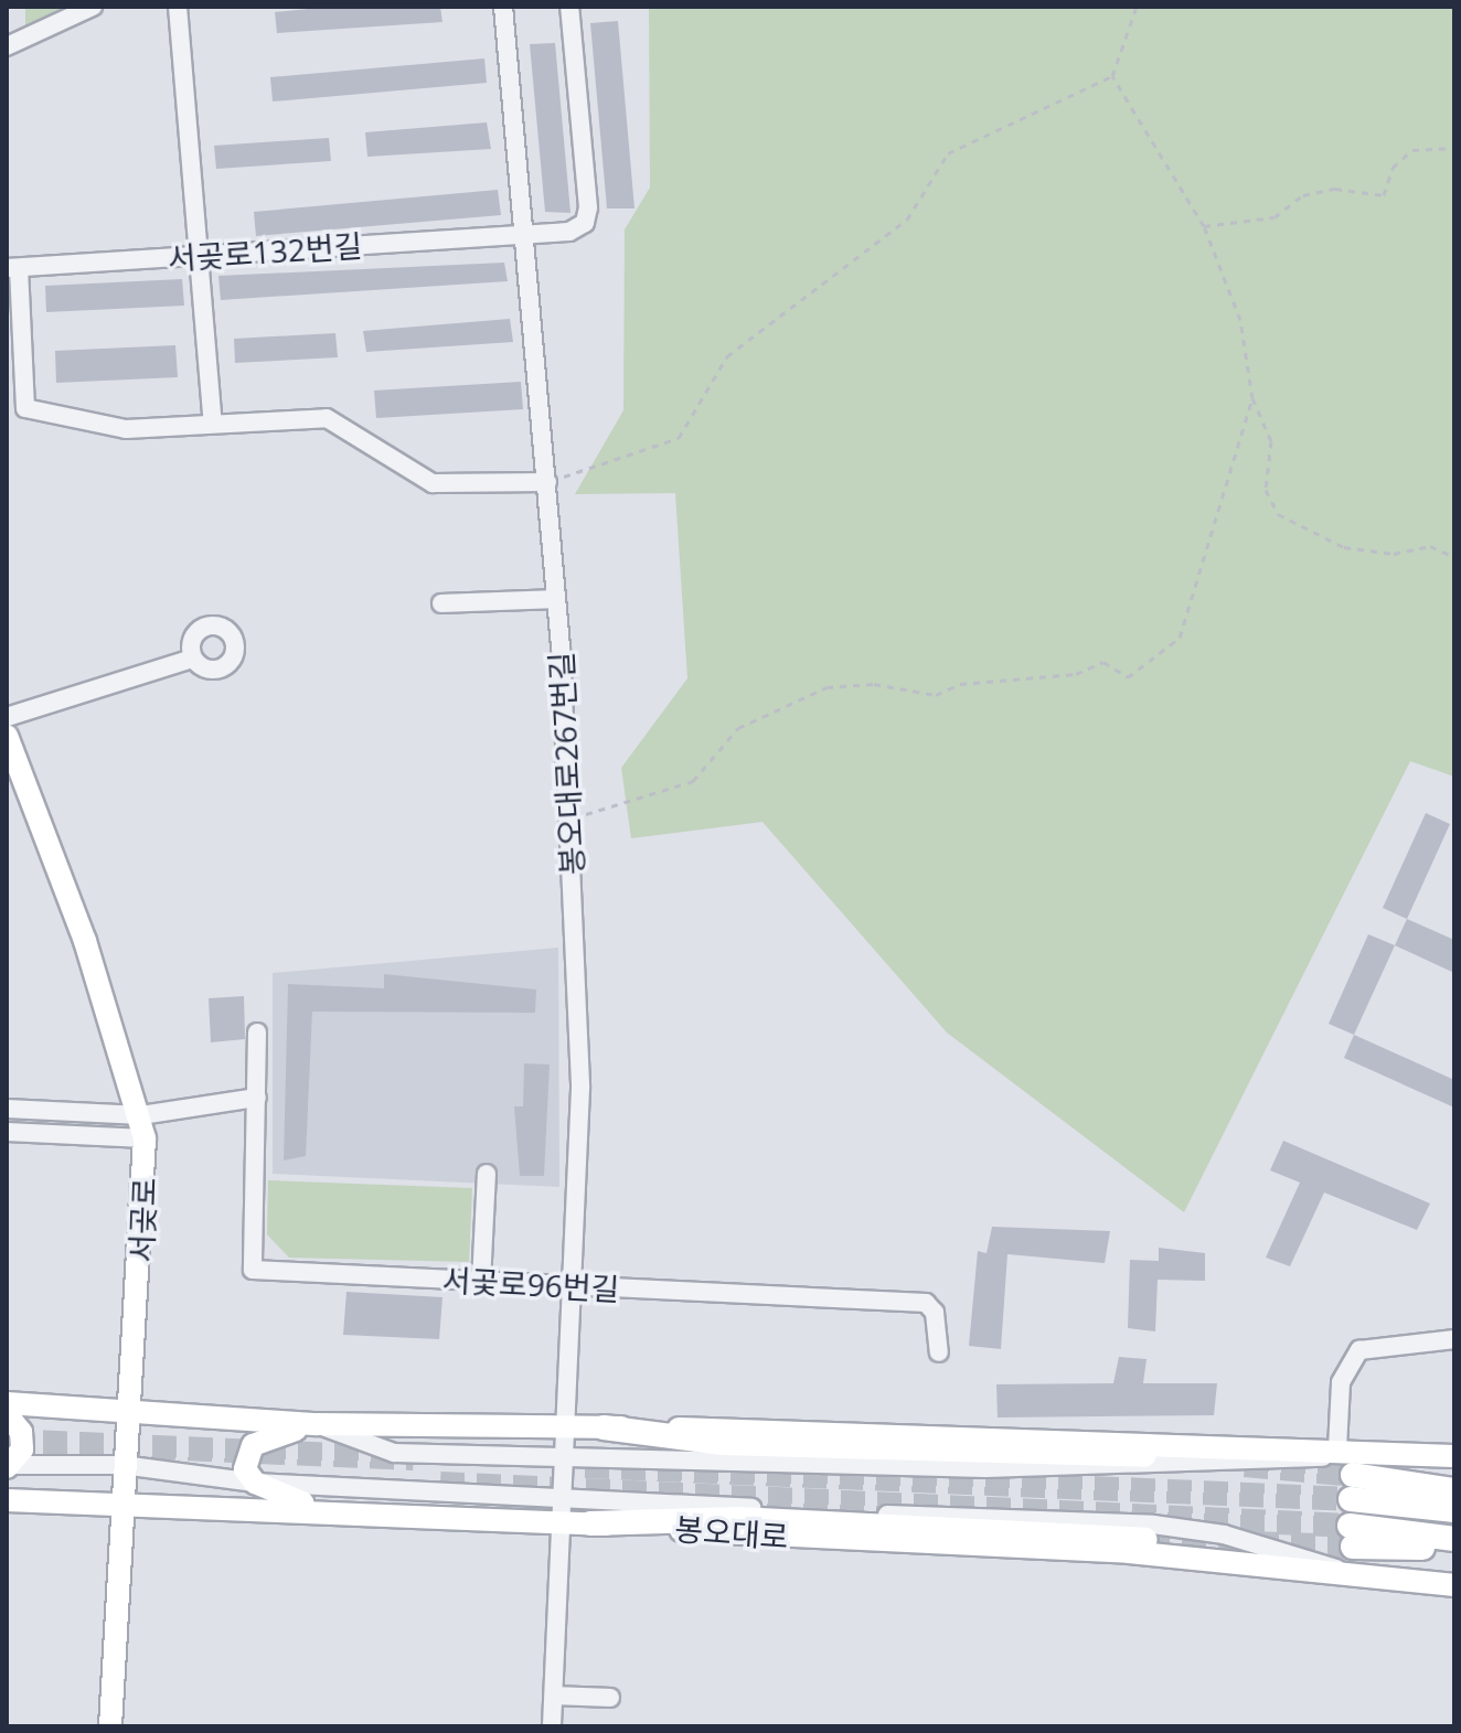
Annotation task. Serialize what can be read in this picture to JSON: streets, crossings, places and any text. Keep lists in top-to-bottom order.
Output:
{
  "streets": {
    "main road": ["서곶로", "봉오대로"],
    "street": ["서곶로132번길", "봉오대로267번길", "서곷로96번길"]
  },
  "crossings": [
    ["서곶로132번길", "봉오대로267번길"],
    ["봉오대로267번길", "서곷로96번길"],
    ["봉오대로267번길", "봉오대로"],
    ["서곶로", "봉오대로"]
  ]
}
